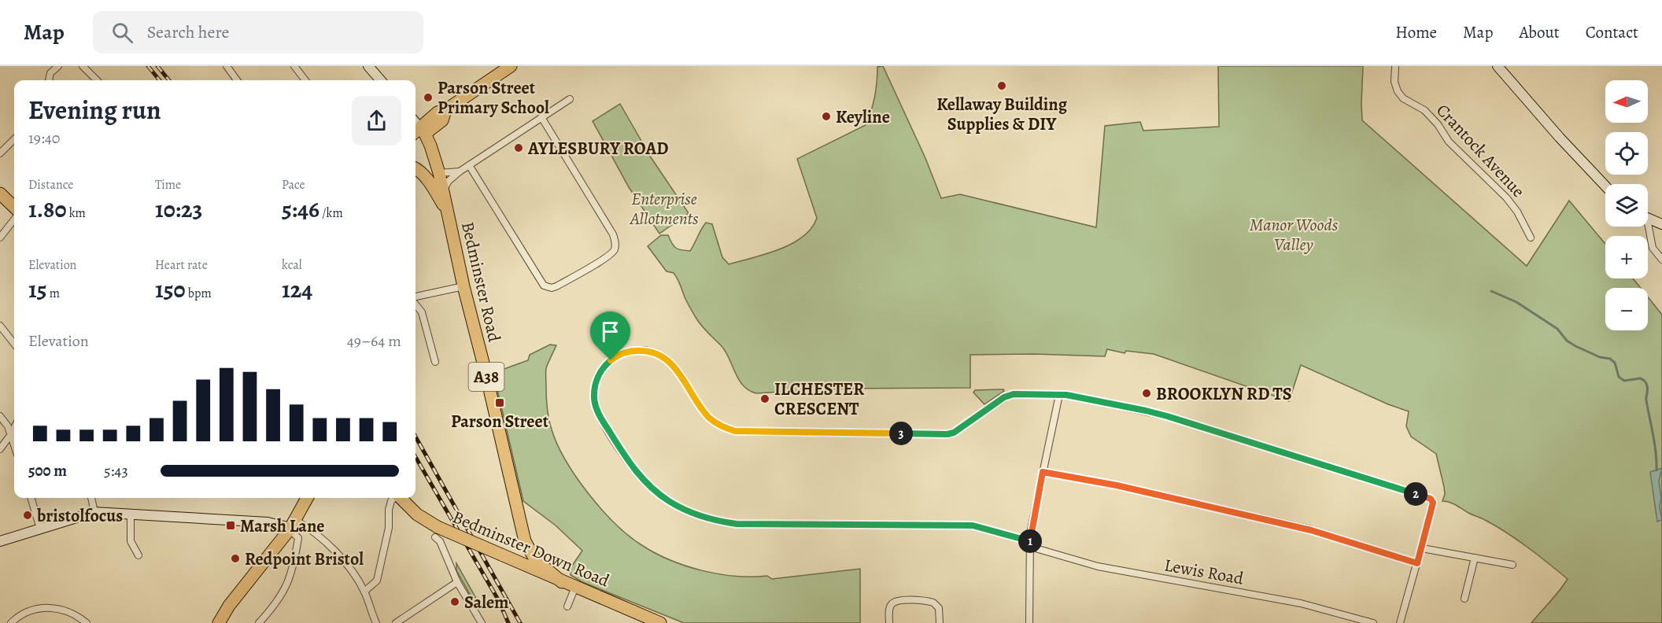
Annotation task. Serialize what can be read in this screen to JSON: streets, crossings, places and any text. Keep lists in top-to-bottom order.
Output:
{
  "streets": {
    "highway": ["Bedminster Road", "A38", "Bedminster Down Road"],
    "street": ["Crantock Avenue", "Lewis Road"]
  },
  "crossings": [
    ["Bedminster Road", "A38"],
    ["Bedminster Road", "Bedminster Down Road"]
  ],
  "parks": ["Enterprise Allotments", "Manor Woods Valley"],
  "places": {
    "other": [
      "Kellaway Building Supplies & DIY",
      "Parson Street Primary School",
      "Keyline",
      "AYLESBURY ROAD",
      "BROOKLYN RD TS",
      "ILCHESTER CRESCENT",
      "bristolfocus",
      "Redpoint Bristol",
      "Salem"
    ],
    "transit": ["Parson Street", "Marsh Lane"]
  },
  "north": "left",
  "page": {
    "header": "Map",
    "search": "Search here",
    "nav": [
      "Home",
      "Map",
      "About",
      "Contact"
    ],
    "map_buttons": ["+", "−"],
    "heading": ["Evening run", "19:40"],
    "stats": [
      ["Distance", "1.80 km"],
      ["Time", "10:23"],
      ["Pace", "5:46 /km"],
      ["Elevation", "15 m"],
      ["Heart rate", "150 bpm"],
      ["kcal", "124"]
    ],
    "chart": ["Elevation", "49–64 m"],
    "pins": ["3", "2", "1"],
    "list": [
      {
        "name": "500 m",
        "note": "5:43"
      }
    ]
  }
}
